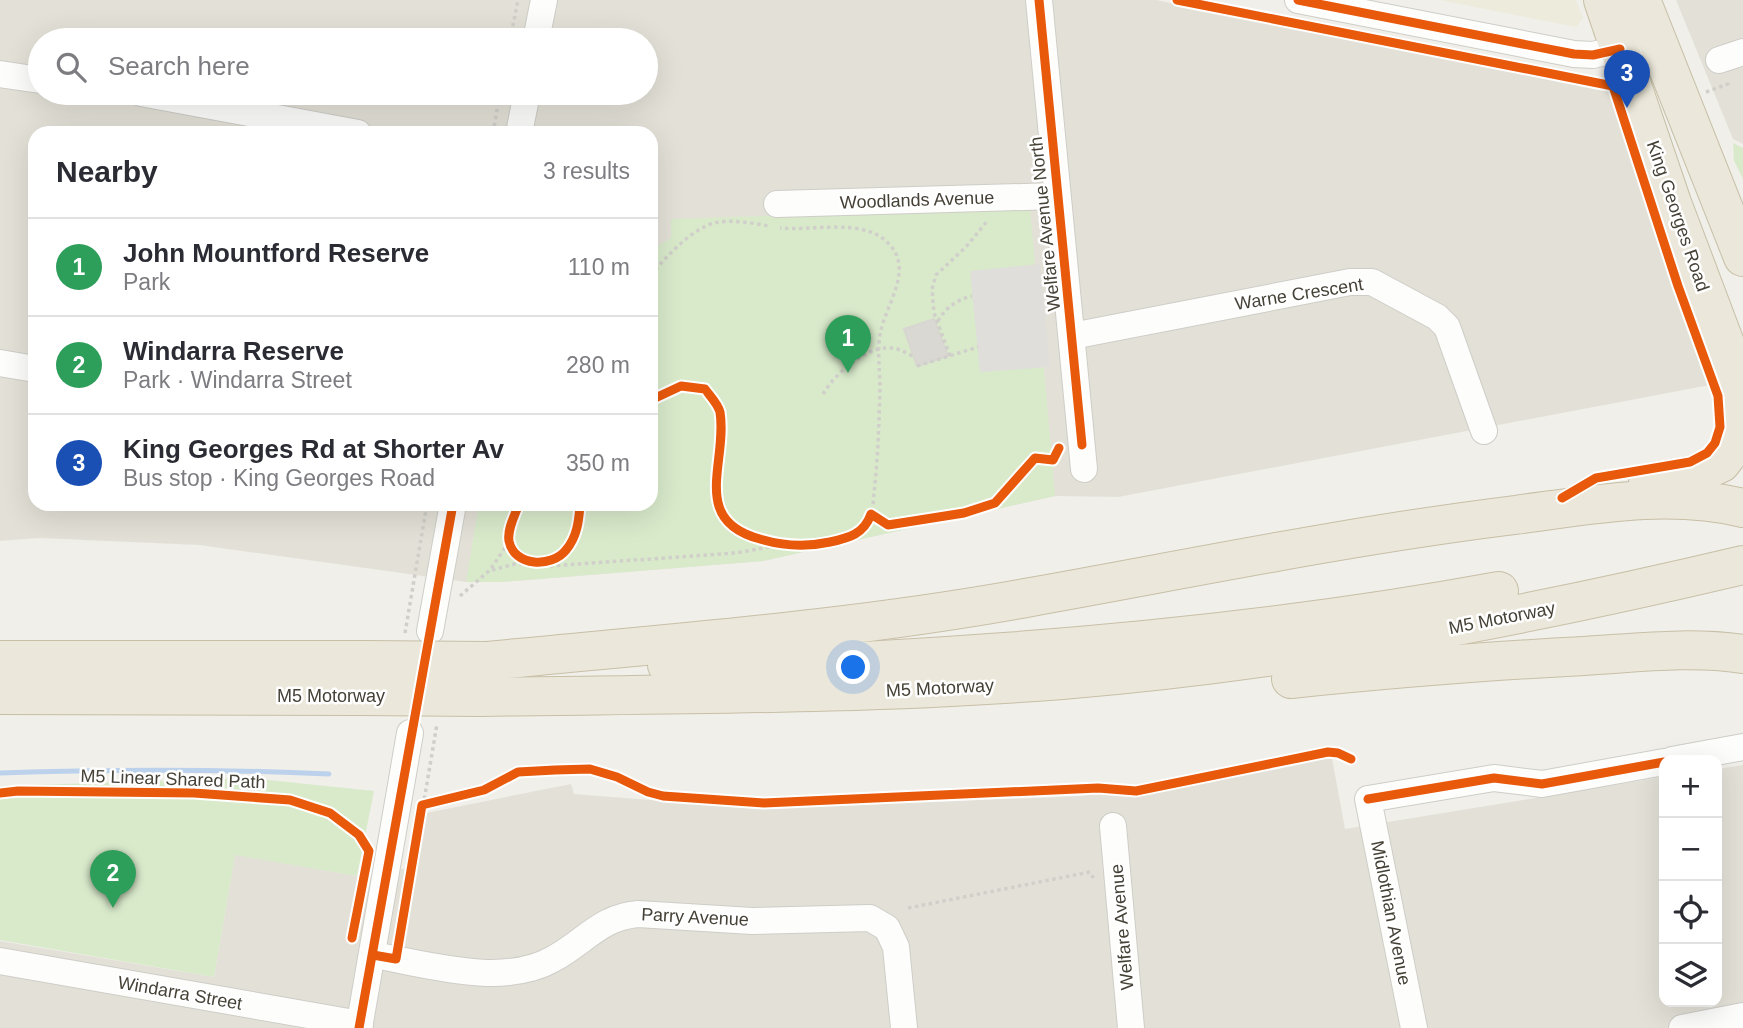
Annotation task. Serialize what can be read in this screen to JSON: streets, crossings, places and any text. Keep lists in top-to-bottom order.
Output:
{
  "streets": {
    "highway": ["King Georges Road", "M5 Motorway"],
    "street": [
      "Woodlands Avenue",
      "Welfare Avenue North",
      "Warne Crescent",
      "Midlothian Avenue",
      "Parry Avenue",
      "Welfare Avenue",
      "Windarra Street"
    ],
    "cycle path": ["M5 Linear Shared Path"]
  },
  "crossings": [
    ["Woodlands Avenue", "Welfare Avenue North"],
    ["Welfare Avenue North", "Warne Crescent"]
  ],
  "page": {
    "search": "Search here",
    "pins": ["3", "1", "2"],
    "heading": ["Nearby", "3 results"],
    "list": [
      {
        "mark": "1",
        "name": "John Mountford Reserve",
        "note": "Park",
        "value": "110 m"
      },
      {
        "mark": "2",
        "name": "Windarra Reserve",
        "note": "Park · Windarra Street",
        "value": "280 m"
      },
      {
        "mark": "3",
        "name": "King Georges Rd at Shorter Av",
        "note": "Bus stop · King Georges Road",
        "value": "350 m"
      }
    ],
    "map_buttons": ["+", "−"]
  }
}
